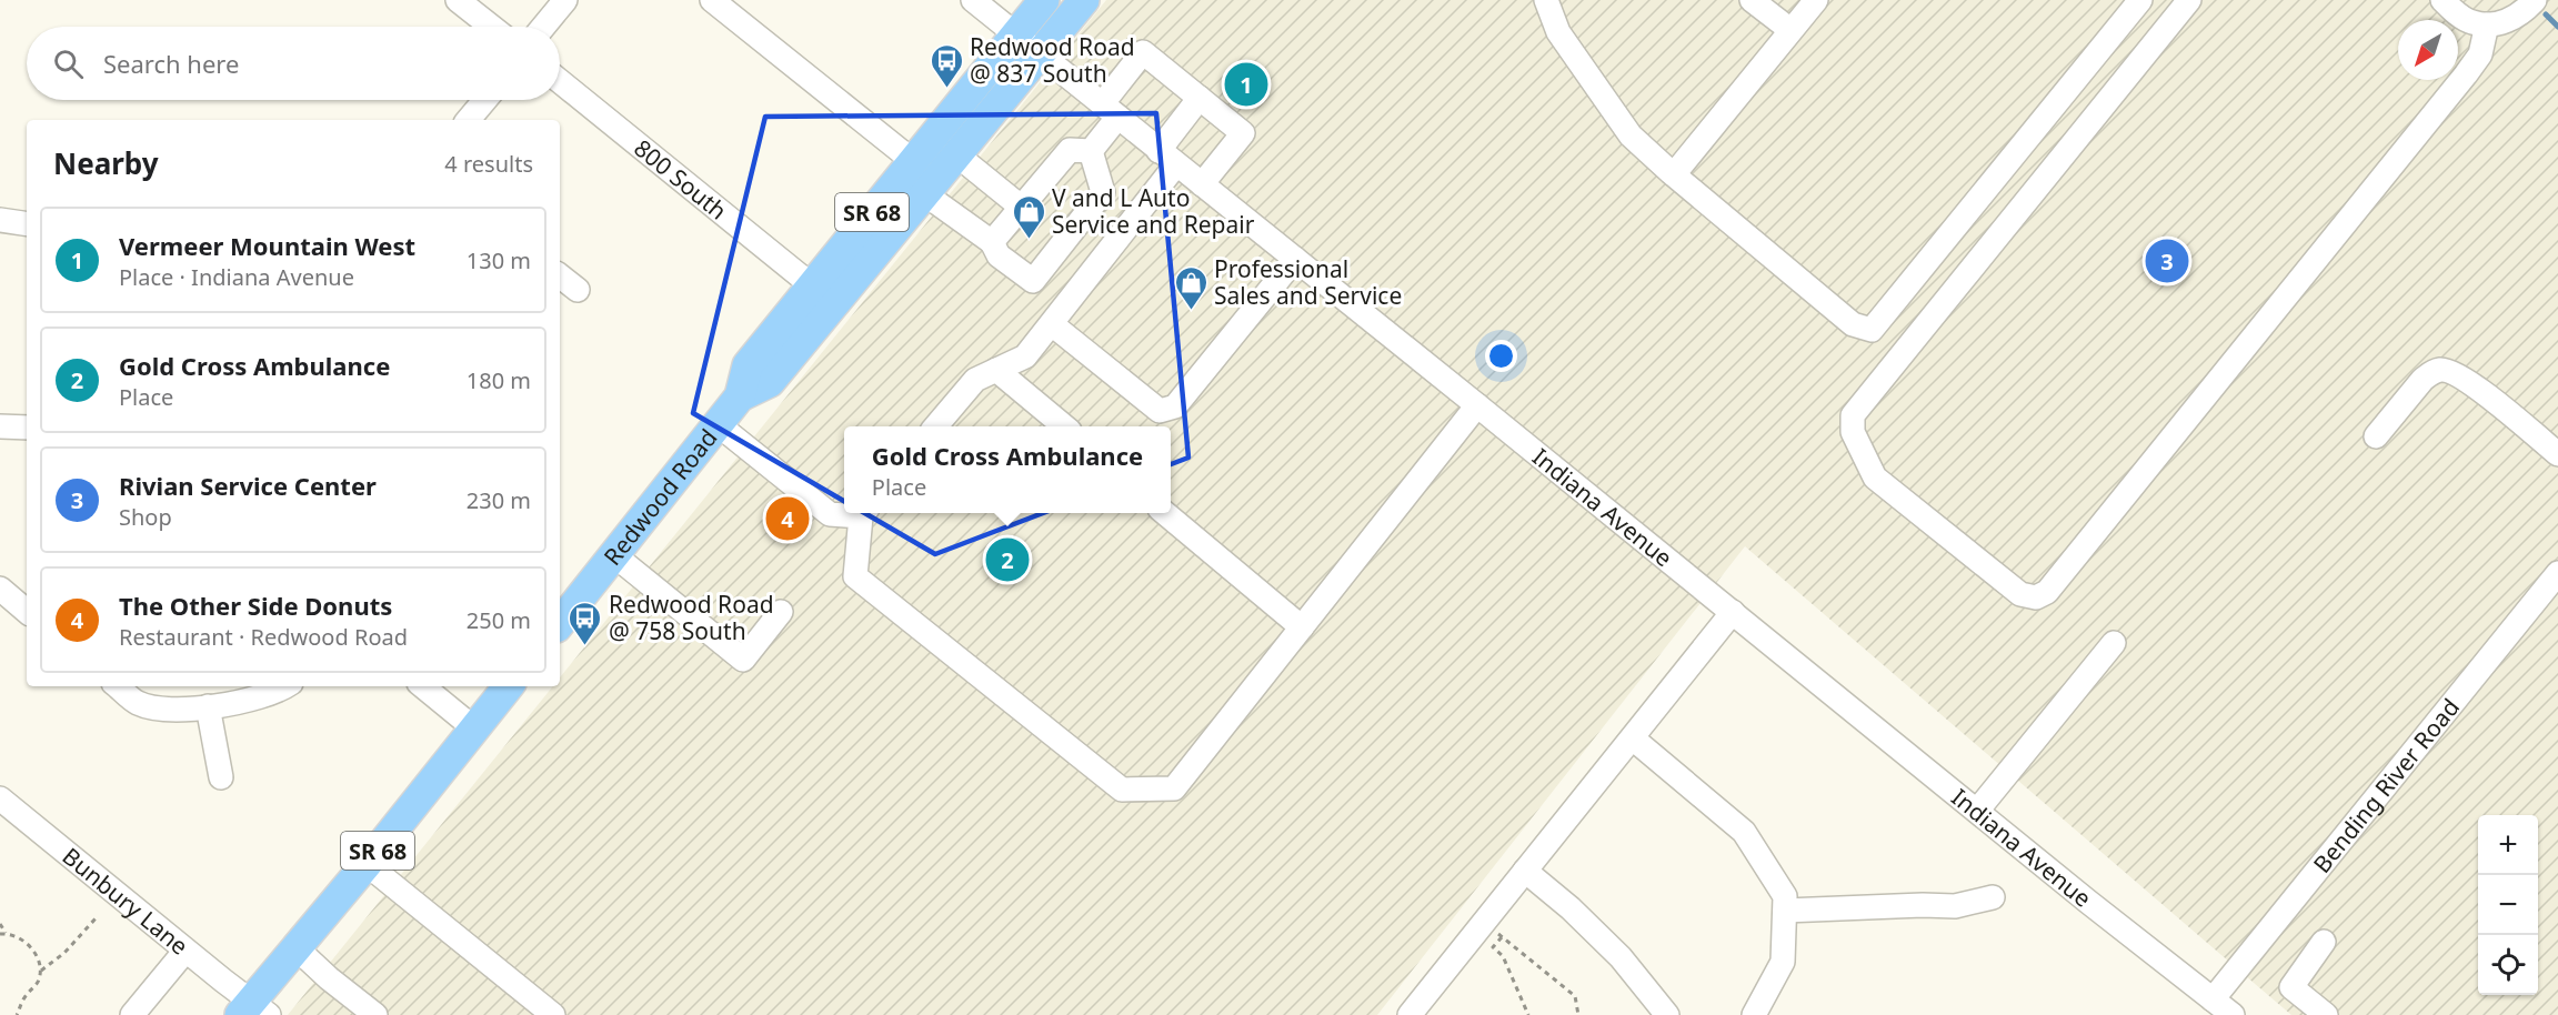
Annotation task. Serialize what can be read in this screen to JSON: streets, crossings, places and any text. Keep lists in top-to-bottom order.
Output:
{
  "streets": {
    "main road": ["SR 68", "Redwood Road"],
    "street": [
      "800 South",
      "Indiana Avenue",
      "Bending River Road",
      "Bunbury Lane"
    ]
  },
  "crossings": [
    ["800 South", "Redwood Road"],
    ["SR 68", "Bunbury Lane"],
    ["Redwood Road", "Indiana Avenue"],
    ["Indiana Avenue", "Bending River Road"]
  ],
  "places": {
    "bus stop": ["Redwood Road @ 837 South", "Redwood Road @ 758 South"],
    "shop": ["V and L Auto Service and Repair", "Professional Sales and Service"]
  },
  "north": "bottom left",
  "page": {
    "search": "Search here",
    "pins": [
      "1",
      "3",
      "4",
      "2"
    ],
    "heading": ["Nearby", "4 results"],
    "list": [
      {
        "mark": "1",
        "name": "Vermeer Mountain West",
        "note": "Place · Indiana Avenue",
        "value": "130 m"
      },
      {
        "mark": "2",
        "name": "Gold Cross Ambulance",
        "note": "Place",
        "value": "180 m"
      },
      {
        "mark": "3",
        "name": "Rivian Service Center",
        "note": "Shop",
        "value": "230 m"
      },
      {
        "mark": "4",
        "name": "The Other Side Donuts",
        "note": "Restaurant · Redwood Road",
        "value": "250 m"
      }
    ],
    "popup": ["Gold Cross Ambulance", "Place"],
    "map_buttons": ["+", "−"]
  }
}
